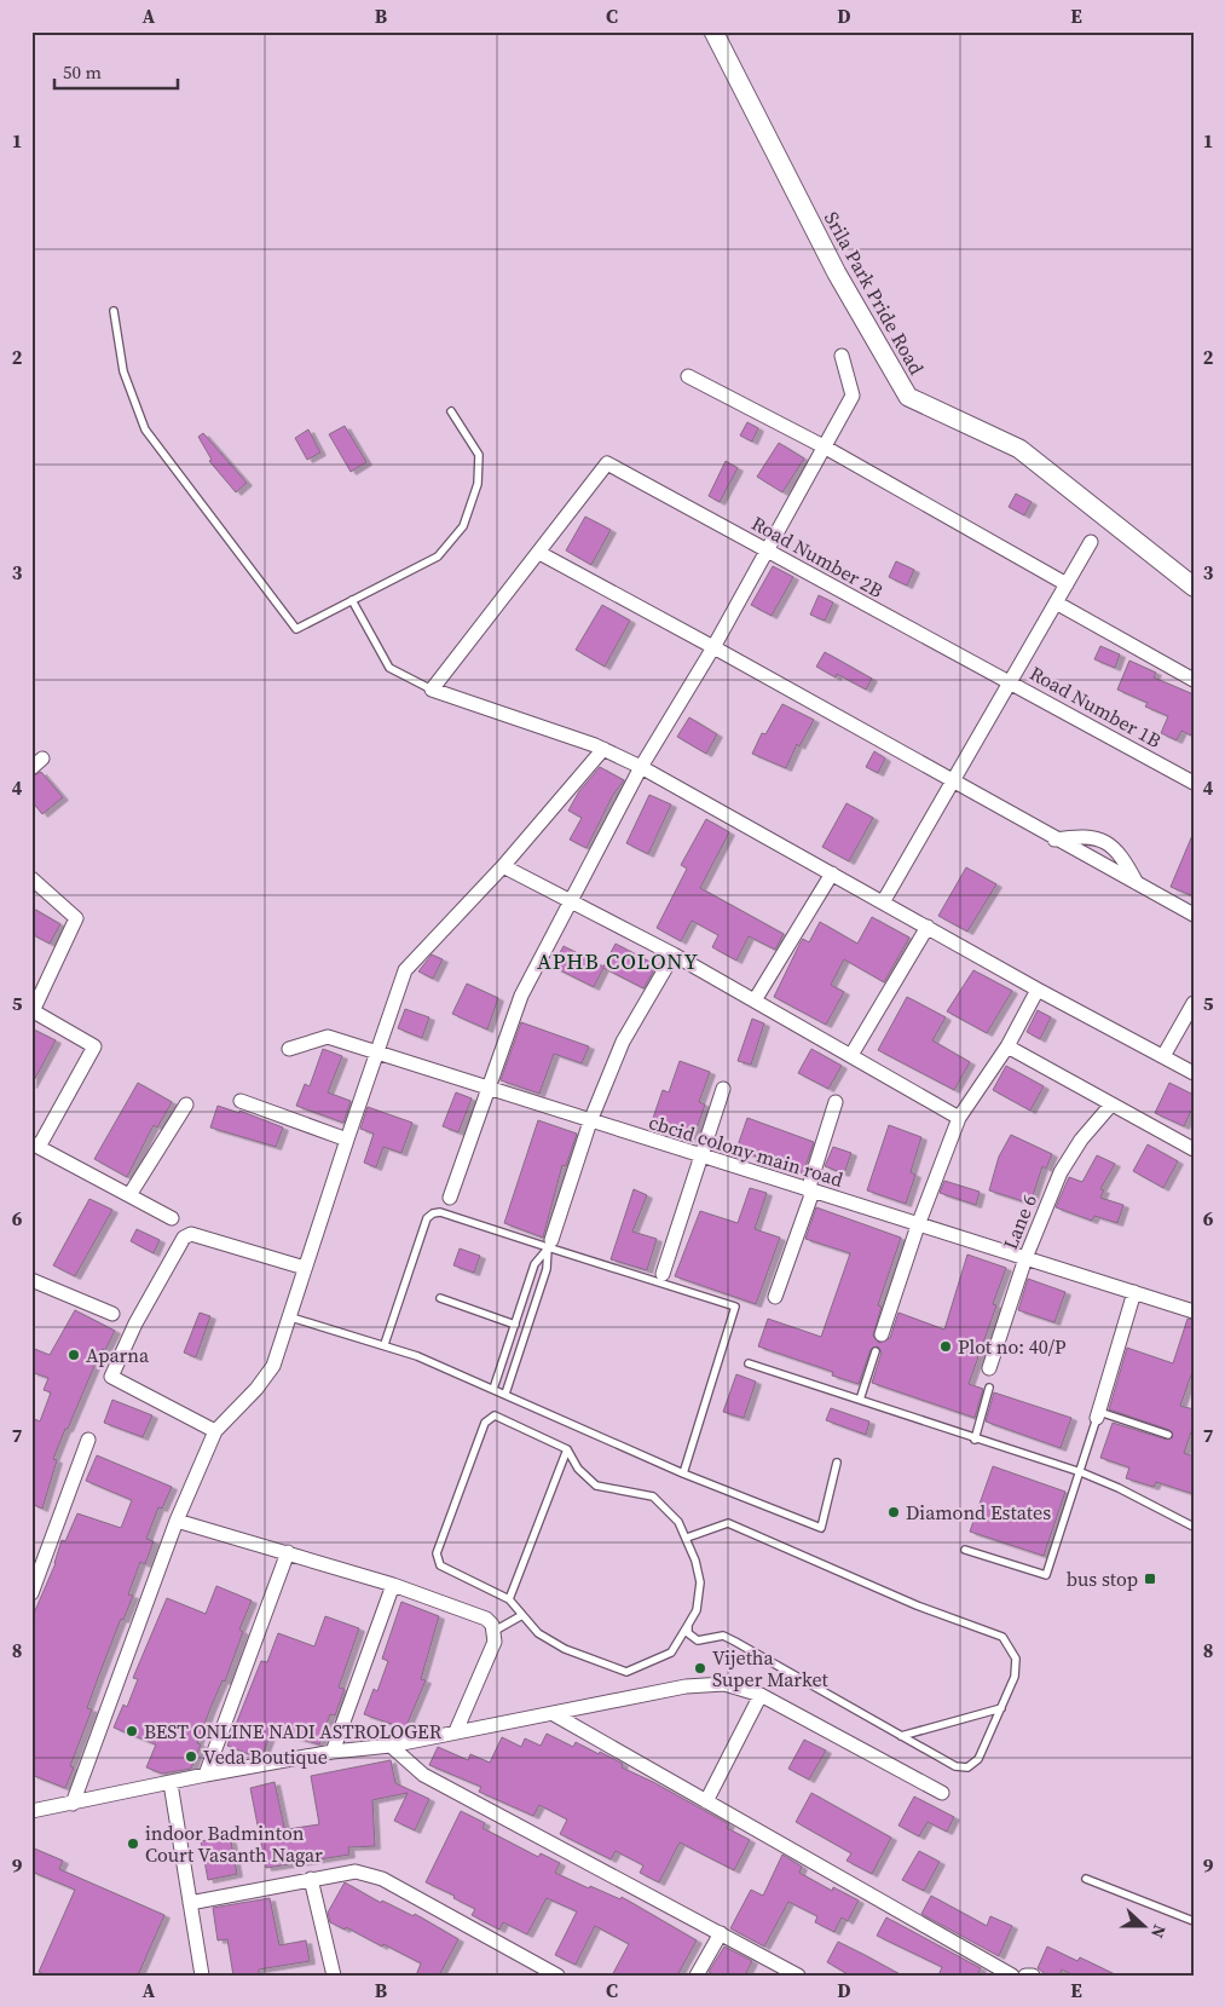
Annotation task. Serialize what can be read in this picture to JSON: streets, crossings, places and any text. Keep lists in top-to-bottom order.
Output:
{
  "streets": {
    "street": [
      "Srila Park Pride Road",
      "Road Number 2B",
      "Road Number 1B",
      "cbcid colony main road",
      "Lane 6"
    ]
  },
  "crossings": [
    ["Road Number 2B", "Road Number 1B"],
    ["cbcid colony main road", "Lane 6"]
  ],
  "districts": ["APHB COLONY"],
  "places": {
    "other": [
      "Plot no: 40/P",
      "Aparna",
      "Diamond Estates",
      "Vijetha Super Market",
      "BEST ONLINE NADI ASTROLOGER",
      "Veda Boutique",
      "indoor Badminton Court Vasanth Nagar"
    ],
    "transit": ["bus stop"]
  },
  "scale_bar": "50 m",
  "north": "right",
  "grid": {
    "columns": [
      "A",
      "B",
      "C",
      "D",
      "E"
    ],
    "rows": [
      "1",
      "2",
      "3",
      "4",
      "5",
      "6",
      "7",
      "8",
      "9"
    ]
  }
}
